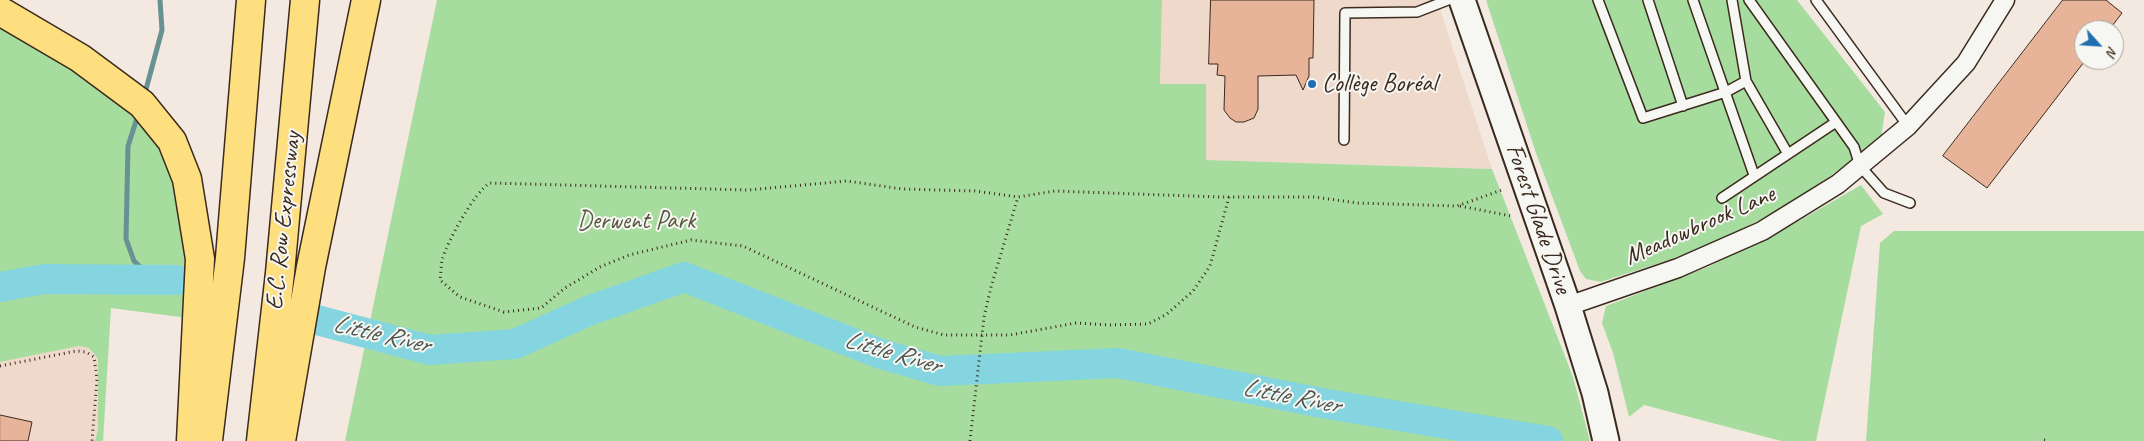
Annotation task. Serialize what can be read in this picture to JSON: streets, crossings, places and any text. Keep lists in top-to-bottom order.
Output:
{
  "streets": {
    "highway": ["E.C. Row Expressway"],
    "street": ["Forest Glade Drive", "Meadowbrook Lane"]
  },
  "crossings": [
    ["Forest Glade Drive", "Meadowbrook Lane"]
  ],
  "water": ["Little River"],
  "parks": ["Derwent Park"],
  "places": ["Collège Boréal"],
  "north": "bottom right"
}
